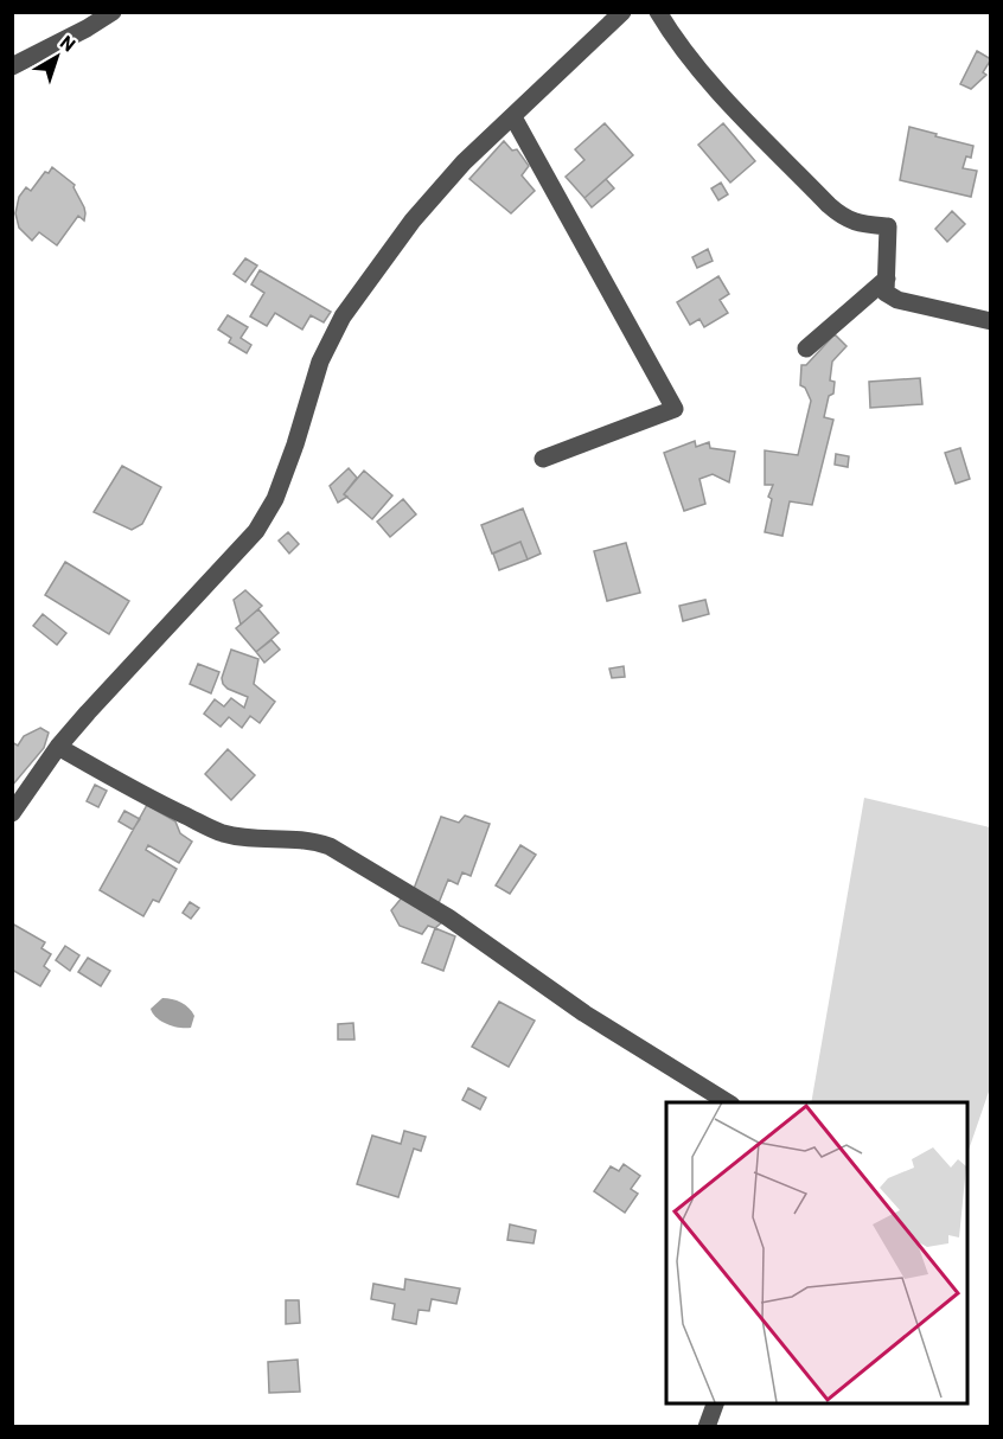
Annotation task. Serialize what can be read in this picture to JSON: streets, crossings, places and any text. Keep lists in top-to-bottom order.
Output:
{
  "north": "top right"
}
